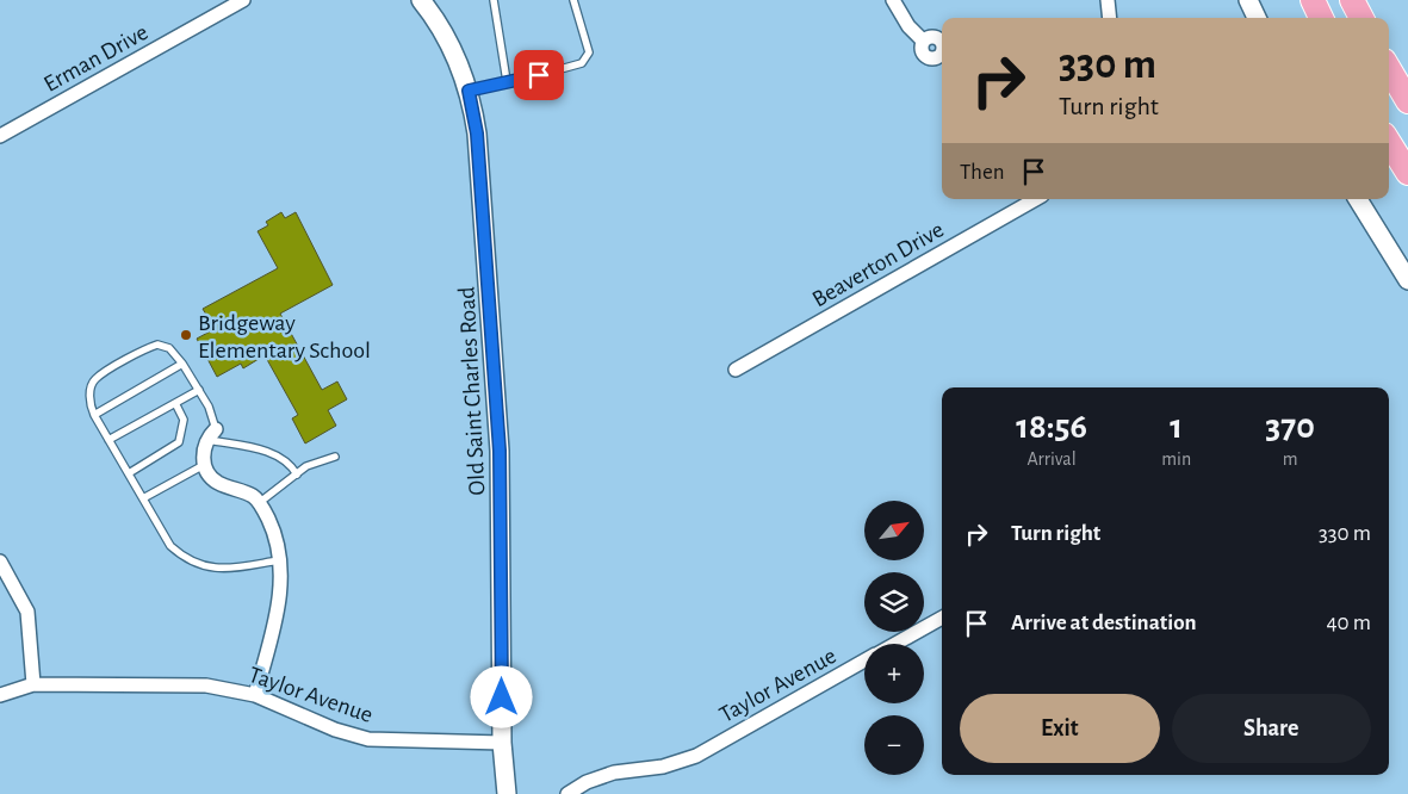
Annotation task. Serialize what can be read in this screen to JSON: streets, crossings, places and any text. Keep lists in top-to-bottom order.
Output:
{
  "streets": {
    "street": [
      "Erman Drive",
      "Beaverton Drive",
      "Old Saint Charles Road",
      "Taylor Avenue"
    ]
  },
  "crossings": [
    ["Old Saint Charles Road", "Taylor Avenue"]
  ],
  "places": ["Bridgeway Elementary School"],
  "north": "top right",
  "page": {
    "turn": ["330 m", "Turn right"],
    "then": "Then",
    "eta": [
      "18:56",
      "Arrival",
      "1",
      "min",
      "370",
      "m"
    ],
    "list": [
      {
        "name": "Turn right",
        "value": "330 m"
      },
      {
        "name": "Arrive at destination",
        "value": "40 m"
      }
    ],
    "map_buttons": ["+", "−"],
    "buttons": ["Exit", "Share"]
  }
}
